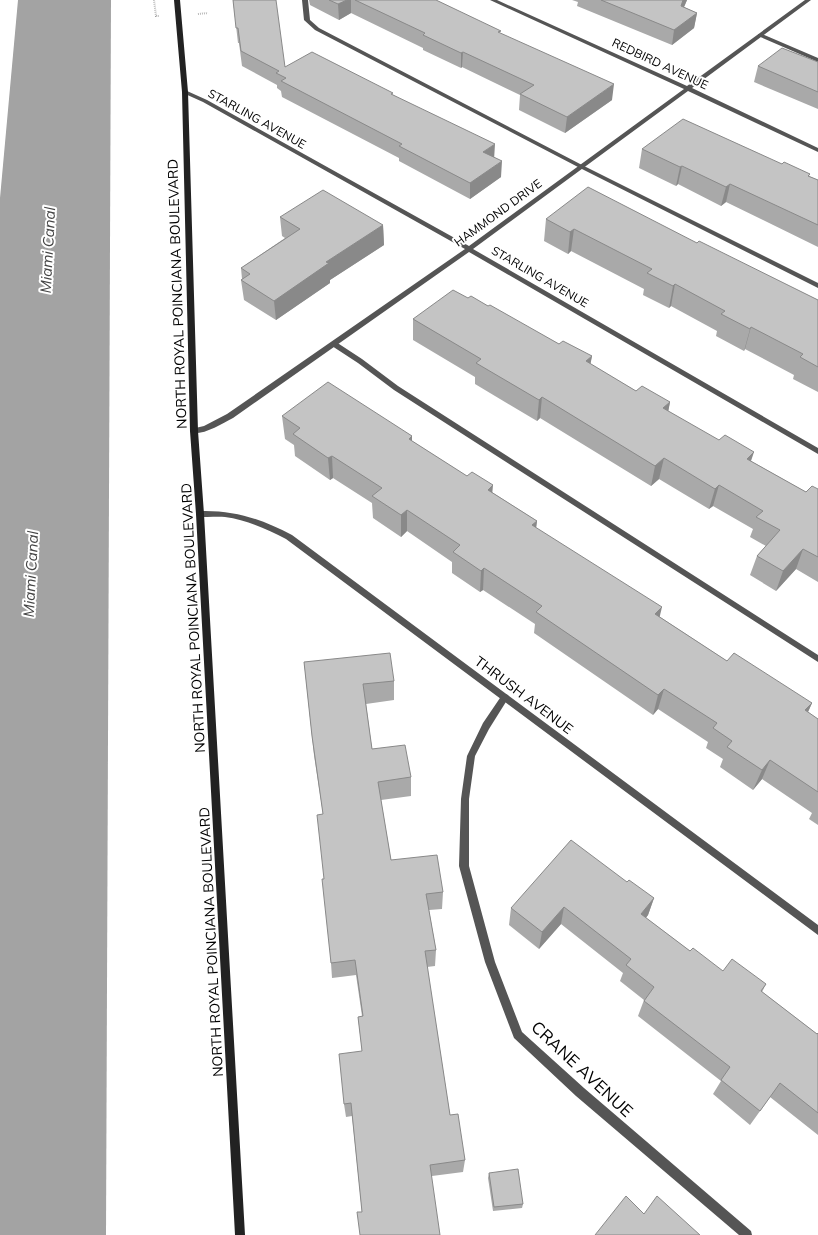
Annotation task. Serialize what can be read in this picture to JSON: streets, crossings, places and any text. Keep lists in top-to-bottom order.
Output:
{
  "streets": {
    "street": [
      "REDBIRD AVENUE",
      "STARLING AVENUE",
      "HAMMOND DRIVE",
      "NORTH ROYAL POINCIANA BOULEVARD",
      "THRUSH AVENUE",
      "CRANE AVENUE"
    ]
  },
  "crossings": [
    ["REDBIRD AVENUE", "HAMMOND DRIVE"],
    ["STARLING AVENUE", "HAMMOND DRIVE"],
    ["STARLING AVENUE", "NORTH ROYAL POINCIANA BOULEVARD"],
    ["HAMMOND DRIVE", "NORTH ROYAL POINCIANA BOULEVARD"],
    ["NORTH ROYAL POINCIANA BOULEVARD", "THRUSH AVENUE"],
    ["THRUSH AVENUE", "CRANE AVENUE"]
  ],
  "water": ["Miami Canal"]
}
